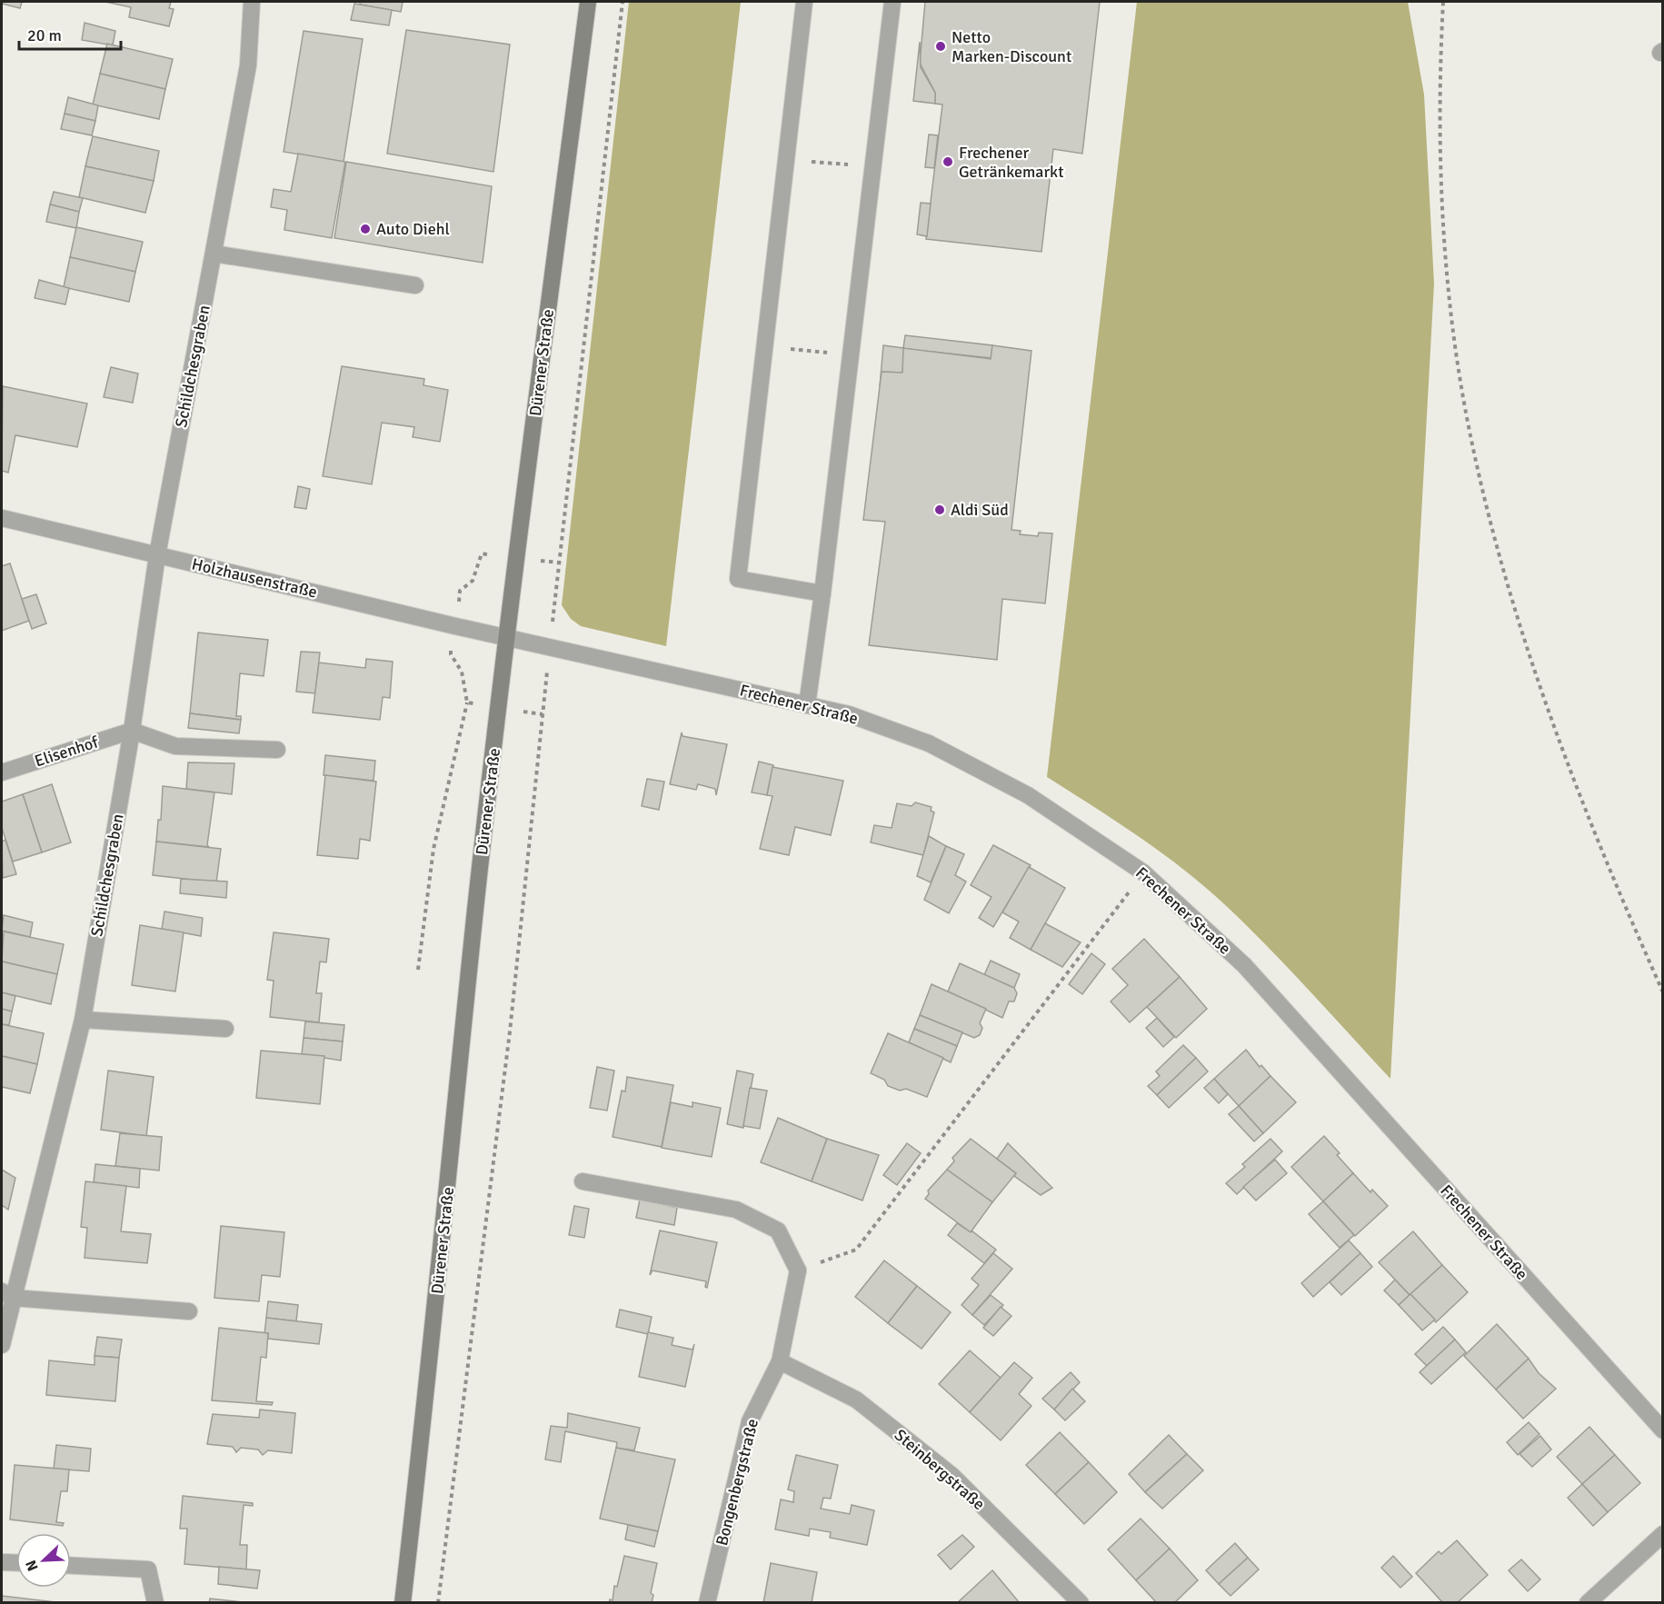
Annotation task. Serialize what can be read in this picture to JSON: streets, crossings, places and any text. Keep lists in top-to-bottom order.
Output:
{
  "streets": {
    "main road": ["Dürener Straße"],
    "street": [
      "Schildchesgraben",
      "Holzhausenstraße",
      "Frechener Straße",
      "Elisenhof",
      "Steinbergstraße",
      "Bongenbergstraße"
    ]
  },
  "crossings": [
    ["Dürener Straße", "Holzhausenstraße"],
    ["Dürener Straße", "Frechener Straße"],
    ["Schildchesgraben", "Holzhausenstraße"],
    ["Schildchesgraben", "Elisenhof"],
    ["Holzhausenstraße", "Frechener Straße"],
    ["Steinbergstraße", "Bongenbergstraße"]
  ],
  "places": [
    "Netto Marken-Discount",
    "Frechener Getränkemarkt",
    "Auto Diehl",
    "Aldi Süd"
  ],
  "scale_bar": "20 m",
  "north": "bottom left"
}
